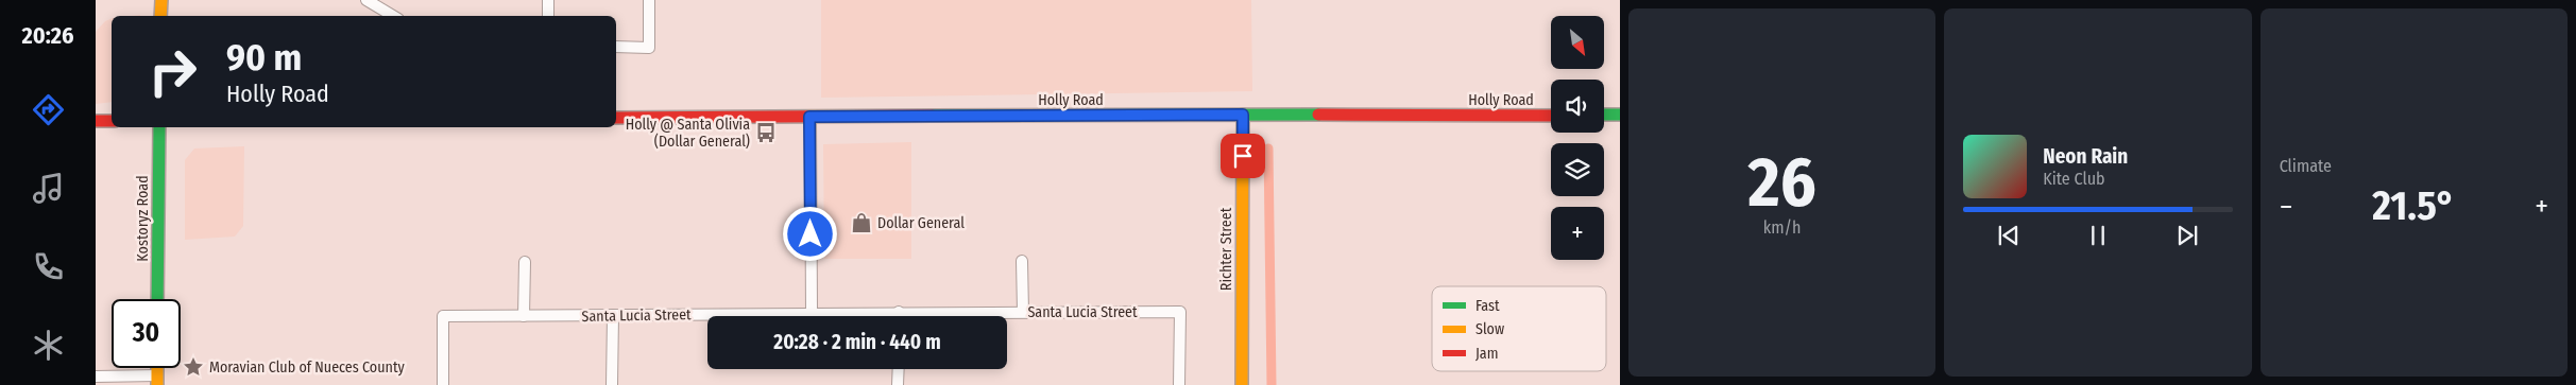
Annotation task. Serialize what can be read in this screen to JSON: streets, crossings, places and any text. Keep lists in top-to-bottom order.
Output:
{
  "streets": {
    "main road": ["Holly Road", "Kostoryz Road", "Richter Street"],
    "street": ["Santa Lucia Street"]
  },
  "crossings": [
    ["Holly Road", "Richter Street"]
  ],
  "places": {
    "bus stop": ["Holly @ Santa Olivia (Dollar General)"],
    "shop": ["Dollar General"],
    "place": ["Moravian Club of Nueces County"]
  },
  "legend": ["Fast", "Slow", "Jam"],
  "north": "bottom right",
  "page": {
    "tabs": "20:26",
    "tile": [
      ["26", "km/h"],
      "Climate"
    ],
    "map_buttons": "+",
    "turn": ["90 m", "Holly Road"],
    "song": ["Neon Rain", "Kite Club"],
    "heat": ["−", "21.5°", "+"],
    "limit": "30",
    "trip": "20:28 · 2 min · 440 m"
  }
}
